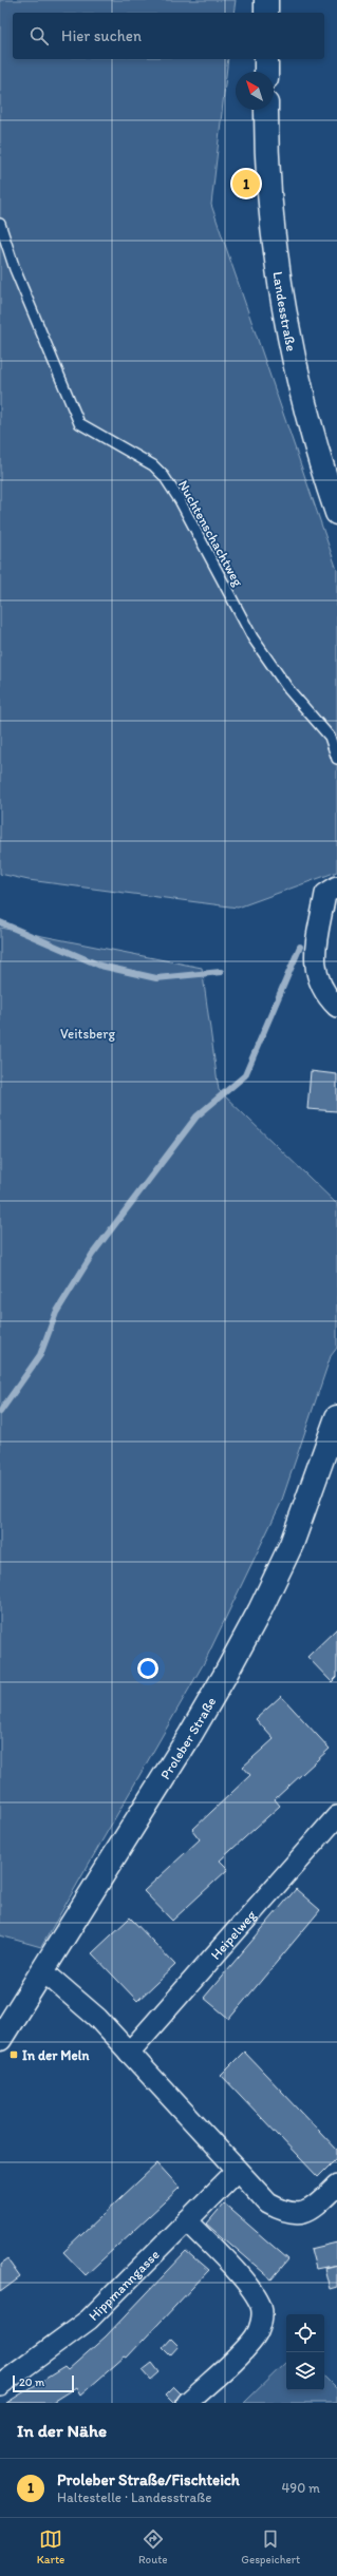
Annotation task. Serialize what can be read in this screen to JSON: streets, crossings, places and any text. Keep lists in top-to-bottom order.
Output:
{
  "streets": {
    "main road": ["Landesstraße", "Proleber Straße"],
    "street": ["Heipelweg", "Hippmanngasse"],
    "lane": ["Nuchtenschachtweg"]
  },
  "parks": ["Veitsberg"],
  "places": {
    "transit": ["In der Meln"]
  },
  "scale_bar": "20 m",
  "north": "top left",
  "page": {
    "search": "Hier suchen",
    "pins": "1",
    "scale": "20 m",
    "heading": "In der Nähe",
    "list": [
      {
        "mark": "1",
        "name": "Proleber Straße/Fischteich",
        "note": "Haltestelle · Landesstraße",
        "value": "490 m"
      }
    ],
    "nav": ["Karte", "Route", "Gespeichert"]
  }
}
